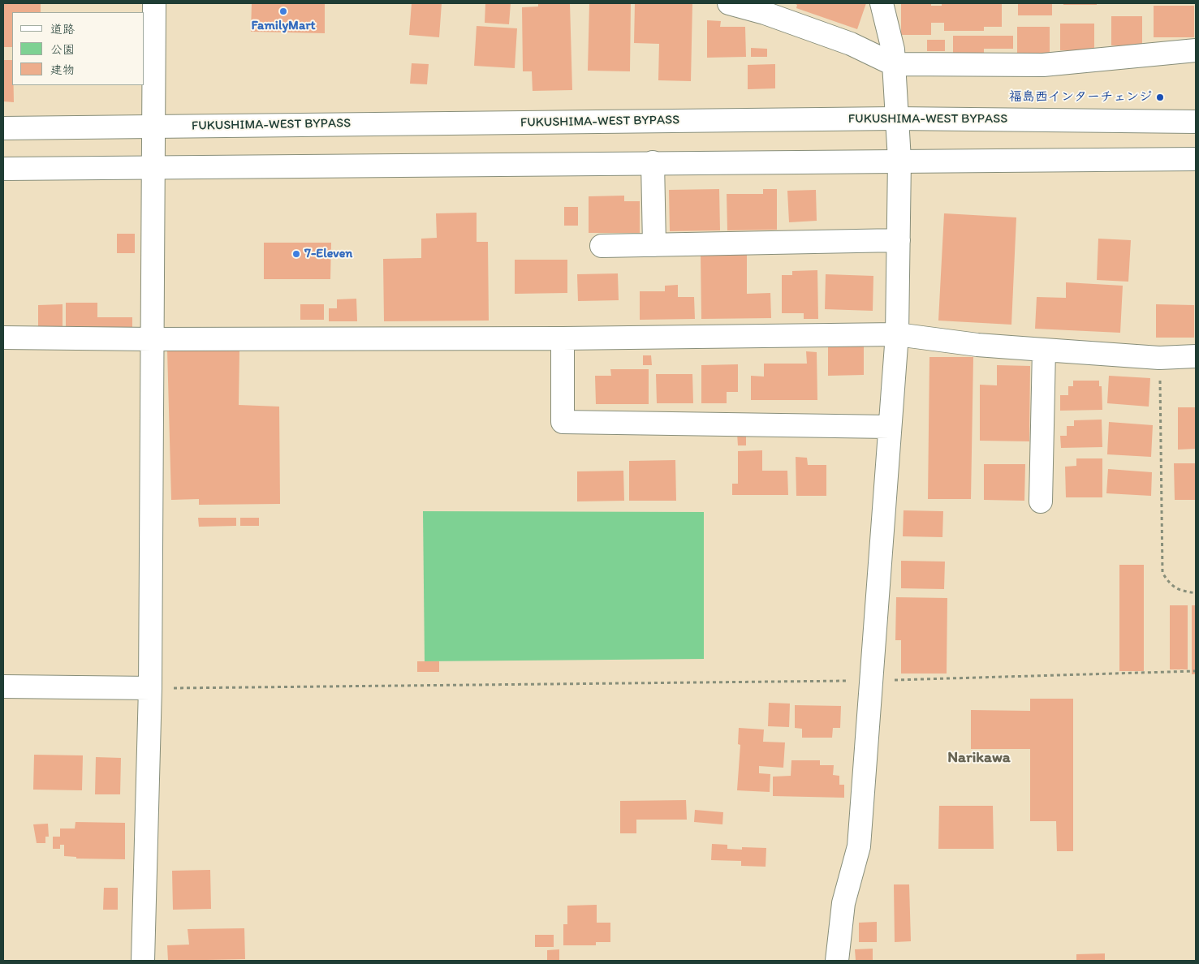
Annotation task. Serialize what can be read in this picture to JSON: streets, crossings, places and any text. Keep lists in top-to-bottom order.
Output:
{
  "streets": {
    "main road": ["FUKUSHIMA-WEST BYPASS"]
  },
  "districts": ["Narikawa"],
  "places": ["FamilyMart", "福島西インターチェンジ", "7-Eleven"],
  "legend": ["道路", "公園", "建物"]
}
